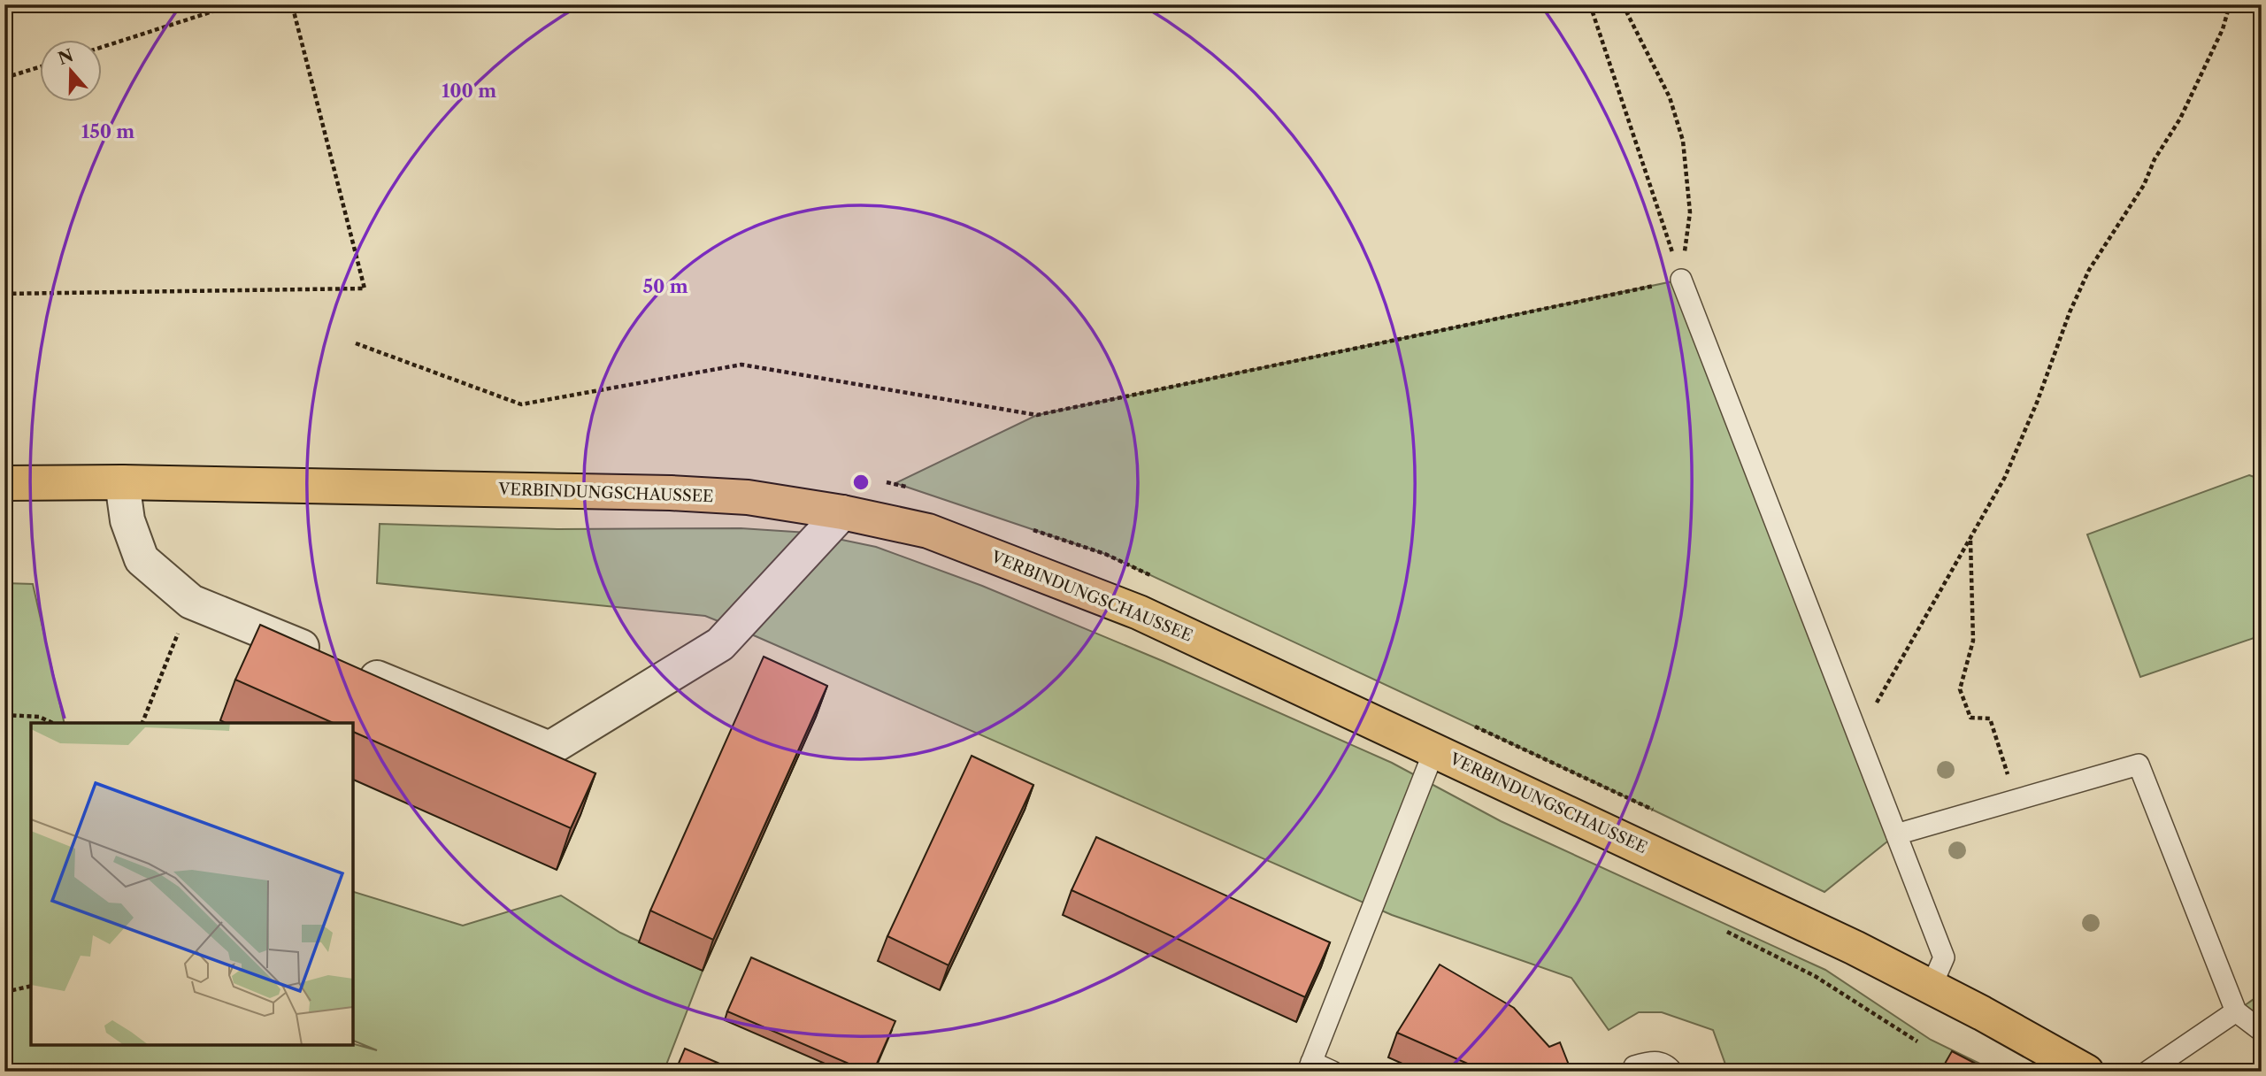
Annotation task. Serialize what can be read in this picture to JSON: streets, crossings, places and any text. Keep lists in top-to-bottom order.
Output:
{
  "streets": {
    "main road": ["VERBINDUNGSCHAUSSEE"]
  },
  "north": "top",
  "rings": ["100 m", "150 m", "50 m"]
}
